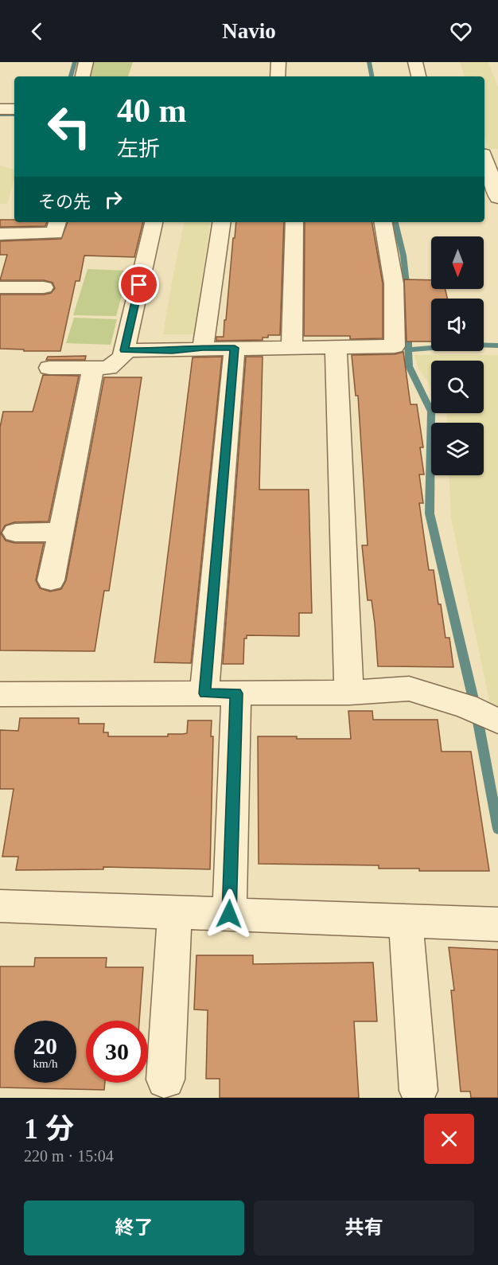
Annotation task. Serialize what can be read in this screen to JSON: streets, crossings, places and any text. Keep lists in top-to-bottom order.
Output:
{
  "north": "bottom",
  "page": {
    "header": "Navio",
    "turn": ["40 m", "左折"],
    "then": "その先",
    "speed": "20 km/h",
    "limit": "30",
    "heading": ["1 分", "220 m · 15:04"],
    "buttons": ["終了", "共有"]
  }
}
